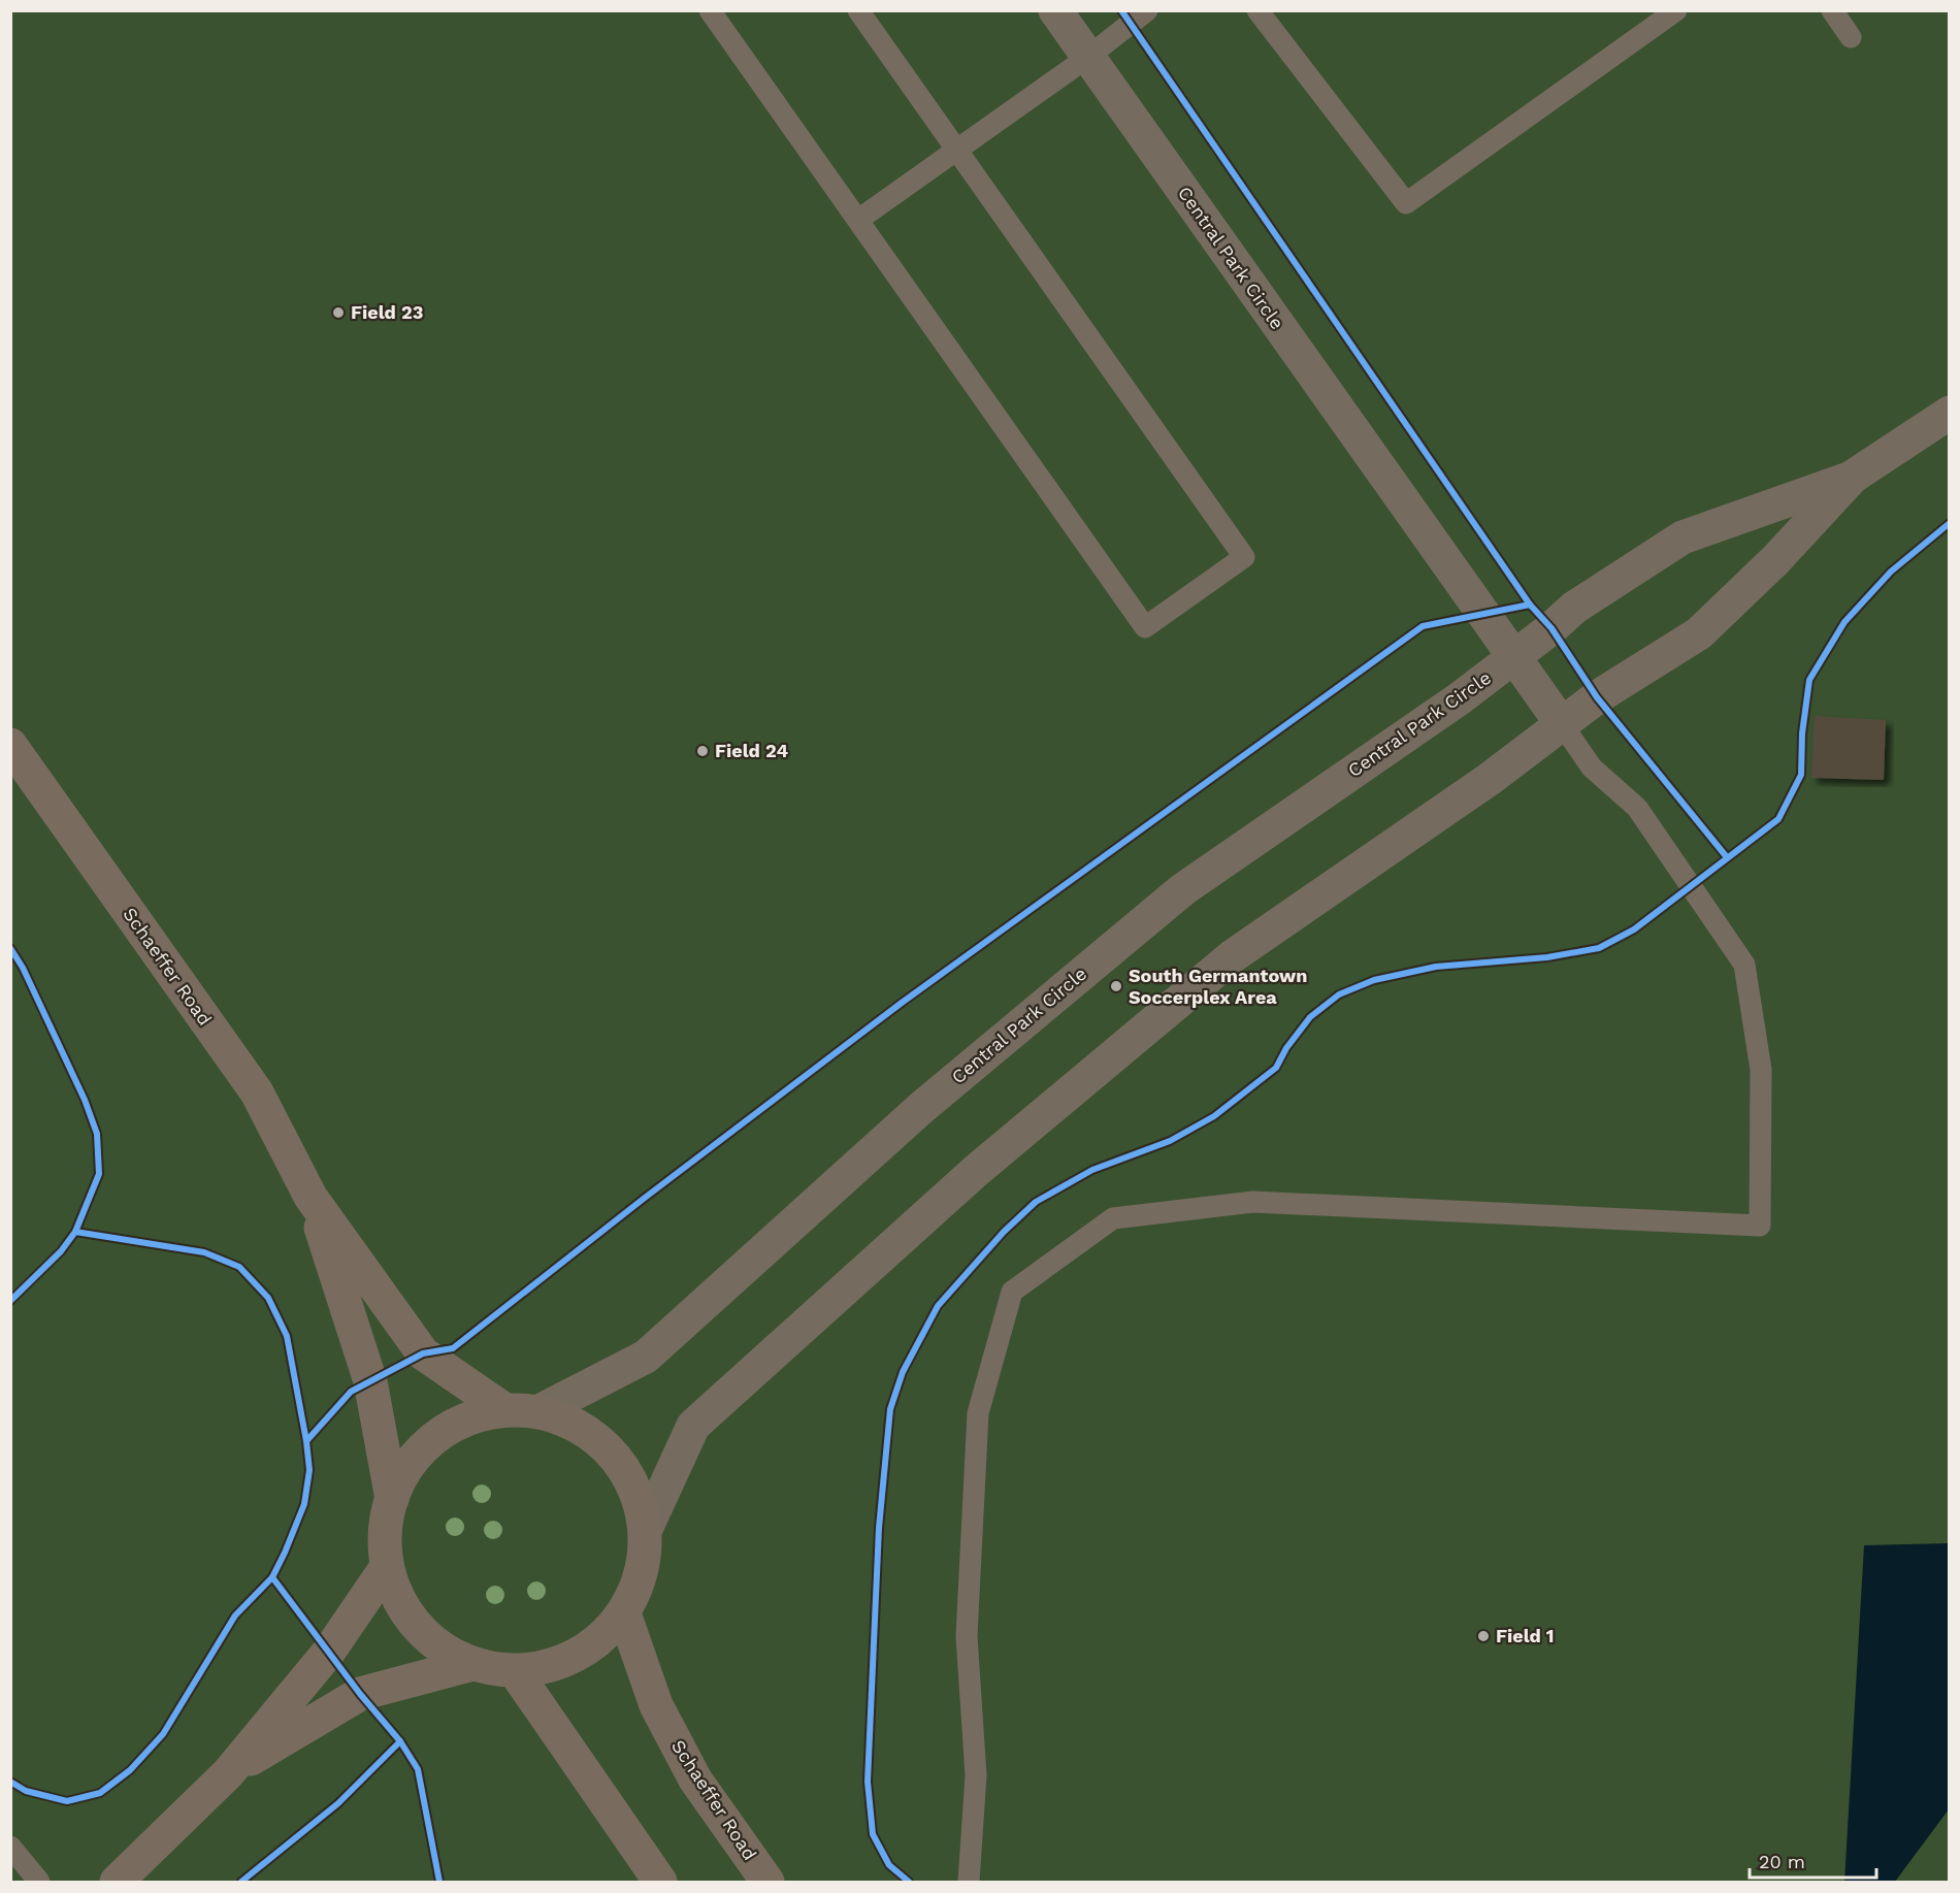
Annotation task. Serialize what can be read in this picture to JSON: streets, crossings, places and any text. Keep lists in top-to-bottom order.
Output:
{
  "streets": {
    "street": ["Central Park Circle", "Schaeffer Road"]
  },
  "places": [
    "Field 23",
    "Field 24",
    "South Germantown Soccerplex Area",
    "Field 1"
  ],
  "scale_bar": "20 m"
}
